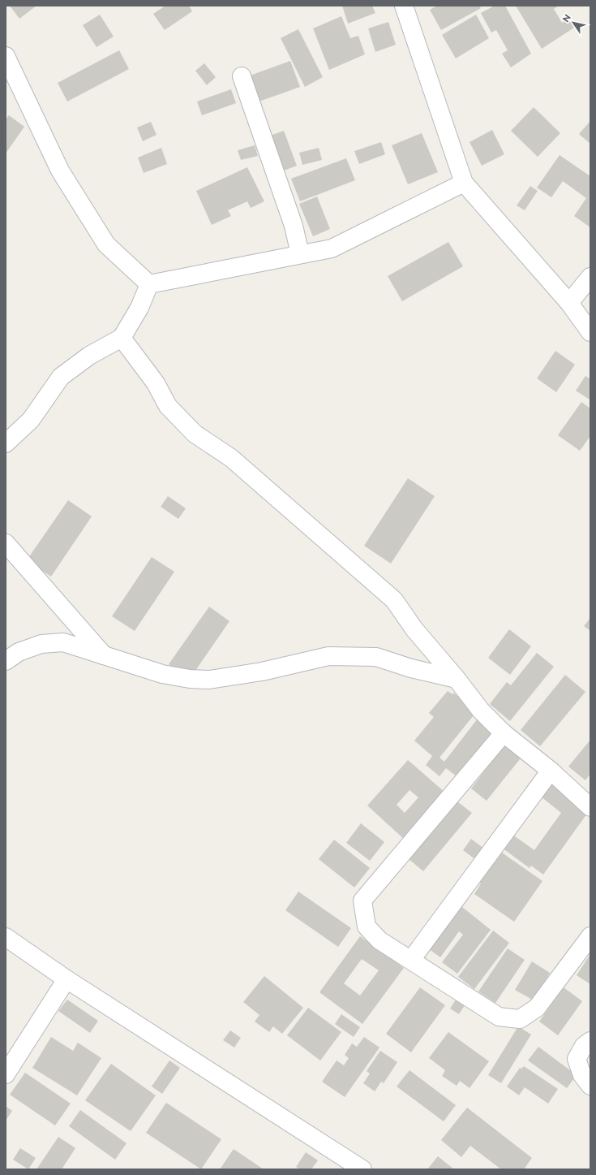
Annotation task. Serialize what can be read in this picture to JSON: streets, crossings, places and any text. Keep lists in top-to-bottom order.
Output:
{
  "north": "top left"
}
